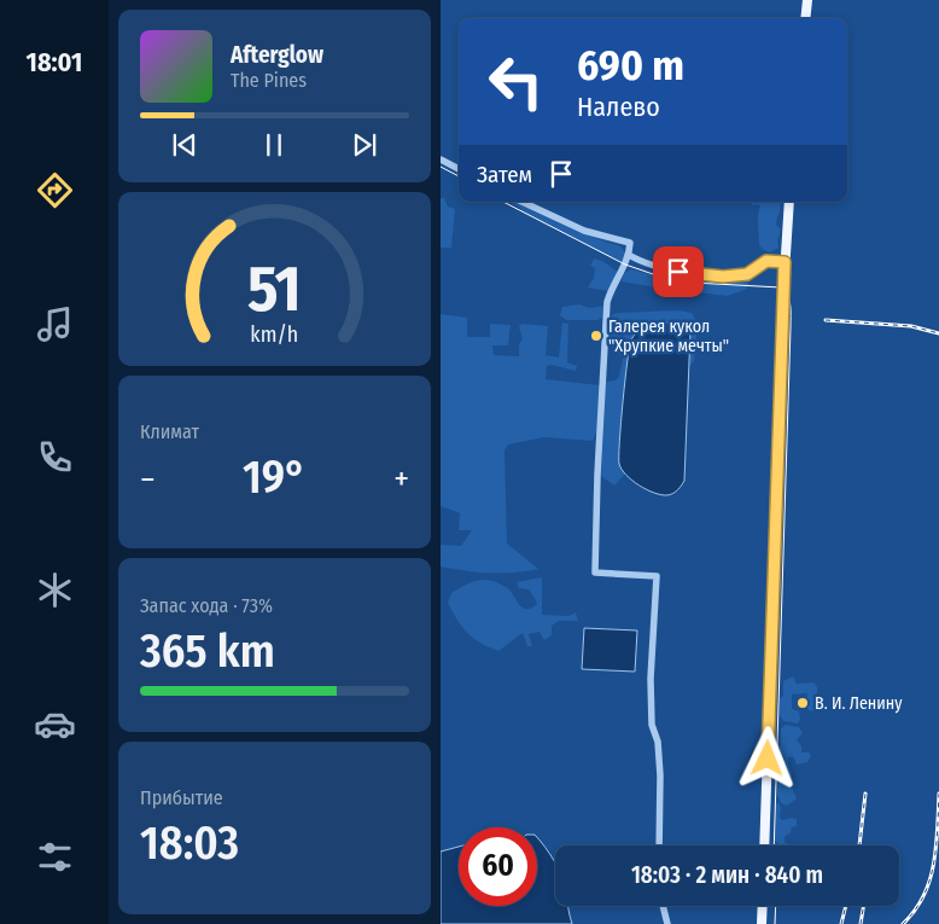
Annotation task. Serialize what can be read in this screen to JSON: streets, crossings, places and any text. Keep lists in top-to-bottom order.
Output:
{
  "places": ["Галерея кукол \"Хрупкие мечты\"", "В. И. Ленину"],
  "page": {
    "tabs": "18:01",
    "turn": ["690 m", "Налево"],
    "song": ["Afterglow", "The Pines"],
    "then": "Затем",
    "tile": [
      "Климат",
      ["Запас хода · 73%", "365 km"],
      ["Прибытие", "18:03"]
    ],
    "heat": ["−", "19°", "+"],
    "limit": "60",
    "trip": "18:03 · 2 мин · 840 m",
    "gauge": ["51", "km/h"]
  }
}
